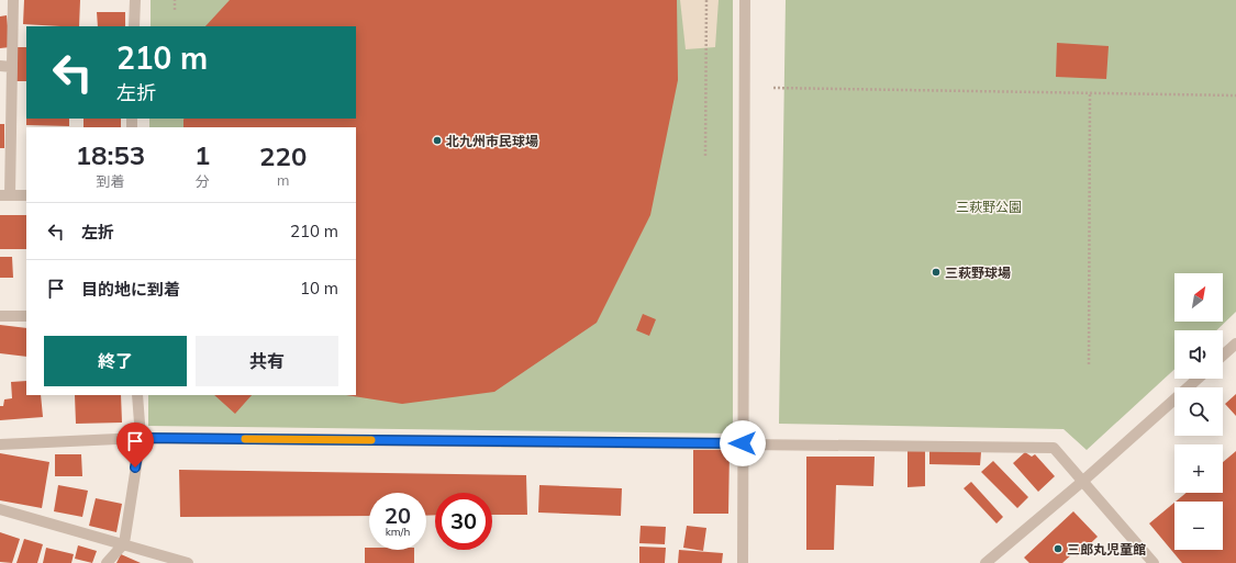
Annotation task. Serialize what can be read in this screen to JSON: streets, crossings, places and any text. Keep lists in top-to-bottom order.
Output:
{
  "parks": ["三萩野公園"],
  "places": ["北九州市民球場", "三萩野球場", "三郎丸児童館"],
  "north": "top right",
  "page": {
    "turn": ["210 m", "左折"],
    "eta": [
      "18:53",
      "到着",
      "1",
      "分",
      "220",
      "m"
    ],
    "list": [
      {
        "name": "左折",
        "value": "210 m"
      },
      {
        "name": "目的地に到着",
        "value": "10 m"
      }
    ],
    "map_buttons": ["+", "−"],
    "buttons": ["終了", "共有"],
    "speed": "20 km/h",
    "limit": "30"
  }
}
